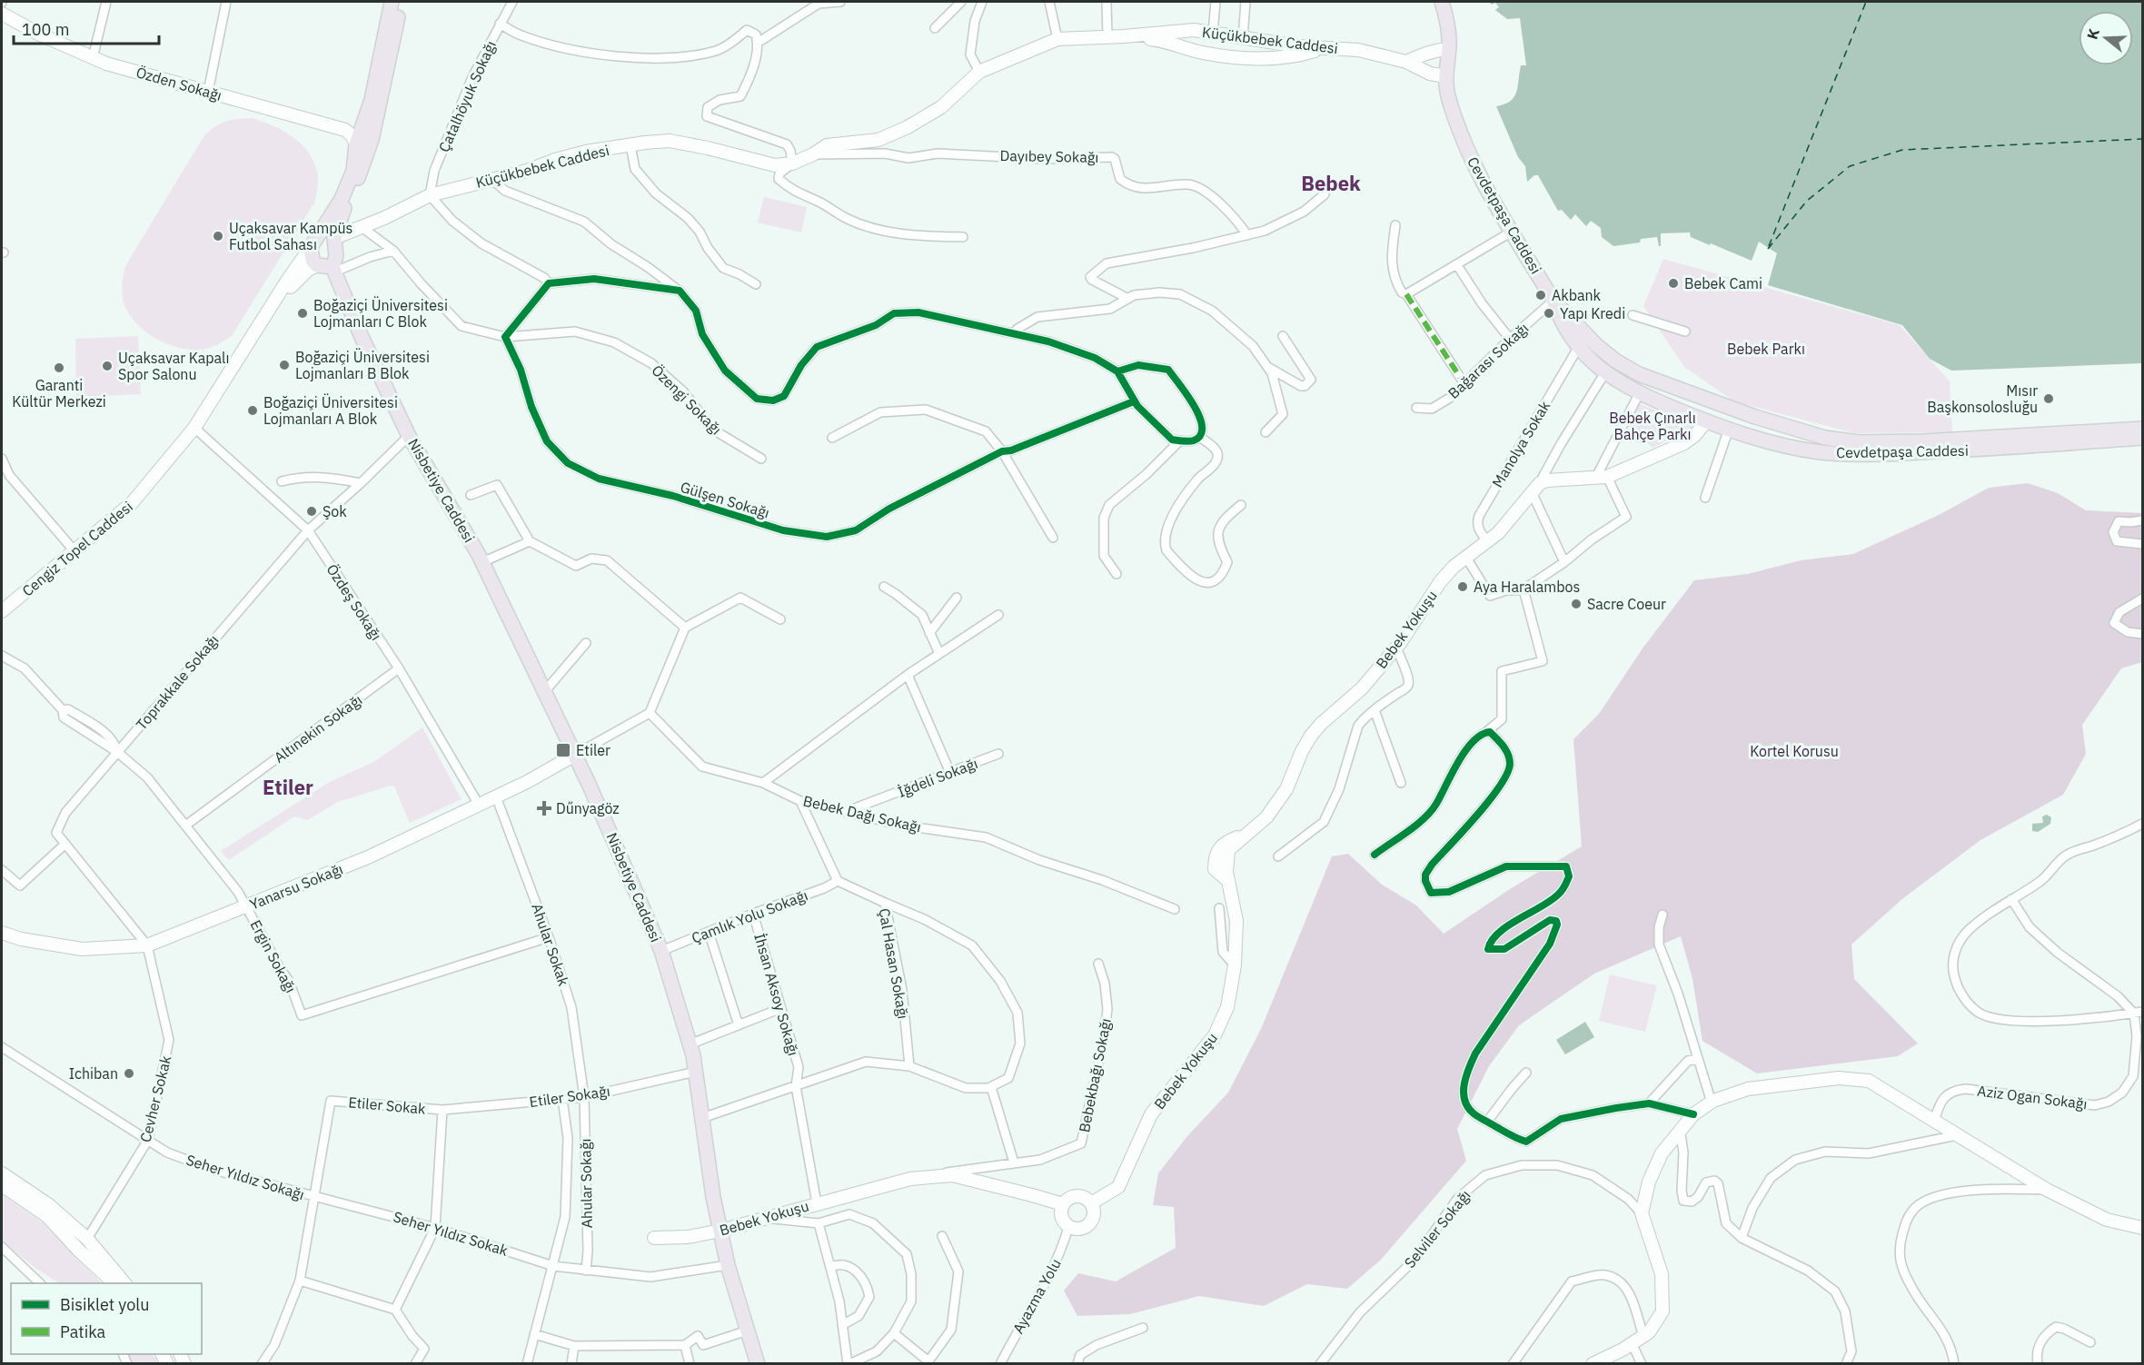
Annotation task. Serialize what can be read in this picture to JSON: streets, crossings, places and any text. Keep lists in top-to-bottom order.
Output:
{
  "streets": {
    "main road": ["Cevdetpaşa Caddesi", "Nisbetiye Caddesi"],
    "street": [
      "Küçükbebek Caddesi",
      "Özden Sokağı",
      "Çatalhöyuk Sokağı",
      "Dayıbey Sokağı",
      "Bağarası Sokağı",
      "Özengi Sokağı",
      "Manolya Sokak",
      "Gülşen Sokağı",
      "Cengiz Topel Caddesi",
      "Özdeş Sokağı",
      "Bebek Yokuşu",
      "Toprakkale Sokağı",
      "Altınekin Sokağı",
      "İğdeli Sokağı",
      "Bebek Dağı Sokağı",
      "Yanarsu Sokağı",
      "Çamlık Yolu Sokağı",
      "Ahular Sokak",
      "Ergin Sokağı",
      "Çal Hasan Sokağı",
      "İhsan Aksoy Sokağı",
      "Bebekbağı Sokağı",
      "Etiler Sokağı",
      "Aziz Ogan Sokağı",
      "Cevher Sokak",
      "Etiler Sokak",
      "Seher Yıldız Sokağı",
      "Ahular Sokağı",
      "Selviler Sokağı",
      "Seher Yıldız Sokak",
      "Ayazma Yolu"
    ]
  },
  "crossings": [
    ["Küçükbebek Caddesi", "Çatalhöyuk Sokağı"],
    ["Küçükbebek Caddesi", "Dayıbey Sokağı"],
    ["Küçükbebek Caddesi", "Cevdetpaşa Caddesi"],
    ["Küçükbebek Caddesi", "Özengi Sokağı"],
    ["Cevdetpaşa Caddesi", "Bağarası Sokağı"],
    ["Cevdetpaşa Caddesi", "Manolya Sokak"],
    ["Özengi Sokağı", "Gülşen Sokağı"],
    ["Manolya Sokak", "Bebek Yokuşu"],
    ["Nisbetiye Caddesi", "Bebek Yokuşu"],
    ["Nisbetiye Caddesi", "Toprakkale Sokağı"],
    ["Nisbetiye Caddesi", "Yanarsu Sokağı"],
    ["Nisbetiye Caddesi", "Çamlık Yolu Sokağı"],
    ["Nisbetiye Caddesi", "Etiler Sokağı"],
    ["Cengiz Topel Caddesi", "Özdeş Sokağı"],
    ["Özdeş Sokağı", "Toprakkale Sokağı"],
    ["Özdeş Sokağı", "Altınekin Sokağı"],
    ["Özdeş Sokağı", "Yanarsu Sokağı"],
    ["Bebek Yokuşu", "İhsan Aksoy Sokağı"],
    ["Bebek Yokuşu", "Bebekbağı Sokağı"],
    ["Bebek Yokuşu", "Ayazma Yolu"],
    ["Toprakkale Sokağı", "Ergin Sokağı"],
    ["Altınekin Sokağı", "Ergin Sokağı"],
    ["İğdeli Sokağı", "Bebek Dağı Sokağı"],
    ["Yanarsu Sokağı", "Ahular Sokak"],
    ["Yanarsu Sokağı", "Ergin Sokağı"],
    ["Yanarsu Sokağı", "Cevher Sokak"],
    ["Çamlık Yolu Sokağı", "Çal Hasan Sokağı"],
    ["Çamlık Yolu Sokağı", "İhsan Aksoy Sokağı"],
    ["Ahular Sokak", "Ergin Sokağı"],
    ["Ahular Sokak", "Etiler Sokağı"],
    ["Ahular Sokak", "Ahular Sokağı"],
    ["Etiler Sokağı", "Etiler Sokak"],
    ["Etiler Sokağı", "Ahular Sokağı"],
    ["Cevher Sokak", "Seher Yıldız Sokağı"],
    ["Etiler Sokak", "Seher Yıldız Sokağı"],
    ["Etiler Sokak", "Seher Yıldız Sokak"],
    ["Seher Yıldız Sokağı", "Seher Yıldız Sokak"],
    ["Ahular Sokağı", "Seher Yıldız Sokak"]
  ],
  "districts": ["Bebek", "Etiler"],
  "parks": ["Bebek Parkı", "Bebek Çınarlı Bahçe Parkı", "Kortel Korusu"],
  "places": {
    "other": [
      "Uçaksavar Kampüs Futbol Sahası",
      "Bebek Cami",
      "Akbank",
      "Boğaziçi Üniversitesi Lojmanları C Blok",
      "Yapı Kredi",
      "Boğaziçi Üniversitesi Lojmanları B Blok",
      "Uçaksavar Kapalı Spor Salonu",
      "Garanti Kültür Merkezi",
      "Mısır Başkonsolosluğu",
      "Boğaziçi Üniversitesi Lojmanları A Blok",
      "Şok",
      "Aya Haralambos",
      "Sacre Coeur",
      "Ichiban"
    ],
    "transit": ["Etiler"],
    "health": ["Dűnyagöz"]
  },
  "legend": ["Bisiklet yolu", "Patika"],
  "scale_bar": "100 m",
  "north": "left"
}
